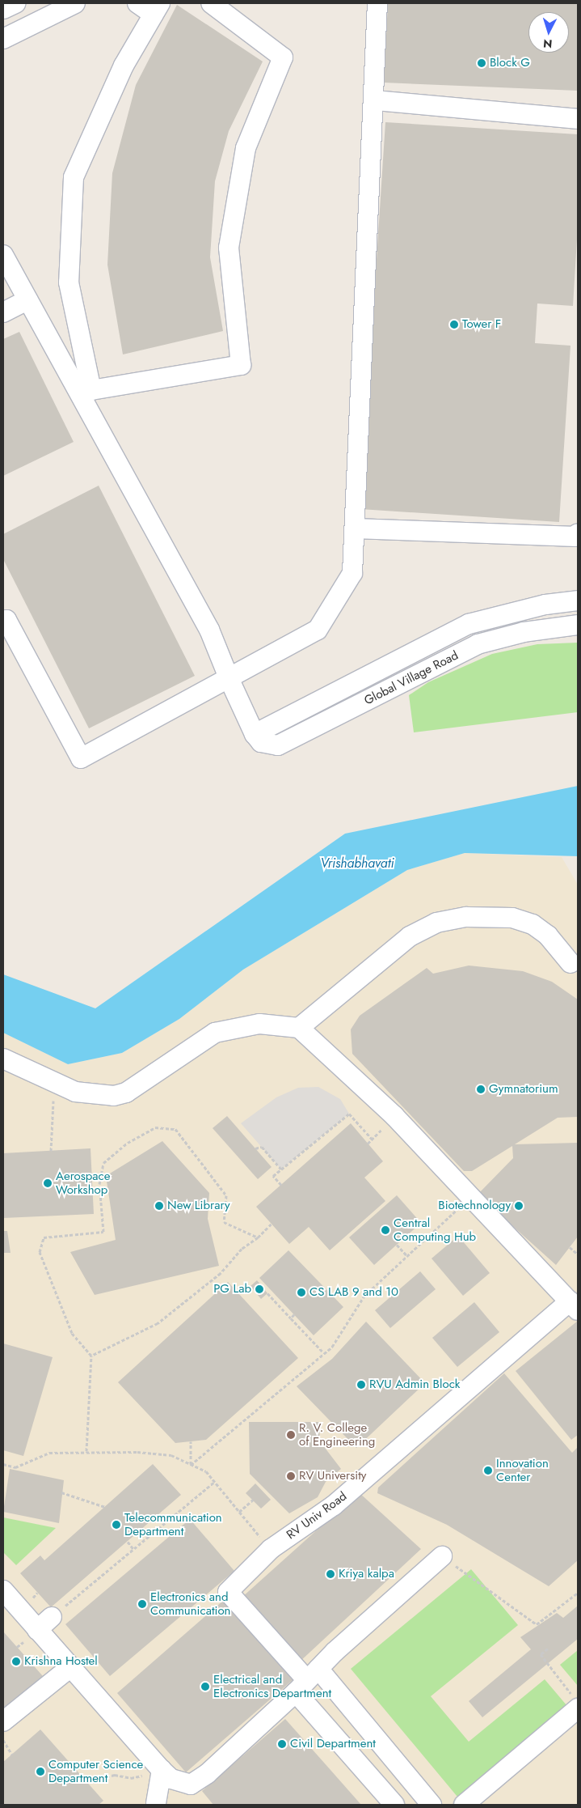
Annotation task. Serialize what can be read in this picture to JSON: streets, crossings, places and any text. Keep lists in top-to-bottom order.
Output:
{
  "streets": {
    "street": ["Global Village Road", "RV Univ Road"]
  },
  "water": ["Vrishabhavati"],
  "places": [
    "Block G",
    "Tower F",
    "Gymnatorium",
    "Aerospace Workshop",
    "New Library",
    "Biotechnology",
    "Central Computing Hub",
    "PG Lab",
    "CS LAB 9 and 10",
    "RVU Admin Block",
    "R. V. College of Engineering",
    "Innovation Center",
    "RV University",
    "Telecommunication Department",
    "Kriya kalpa",
    "Electronics and Communication",
    "Krishna Hostel",
    "Electrical and Electronics Department",
    "Civil Department",
    "Computer Science Department"
  ],
  "north": "bottom"
}
